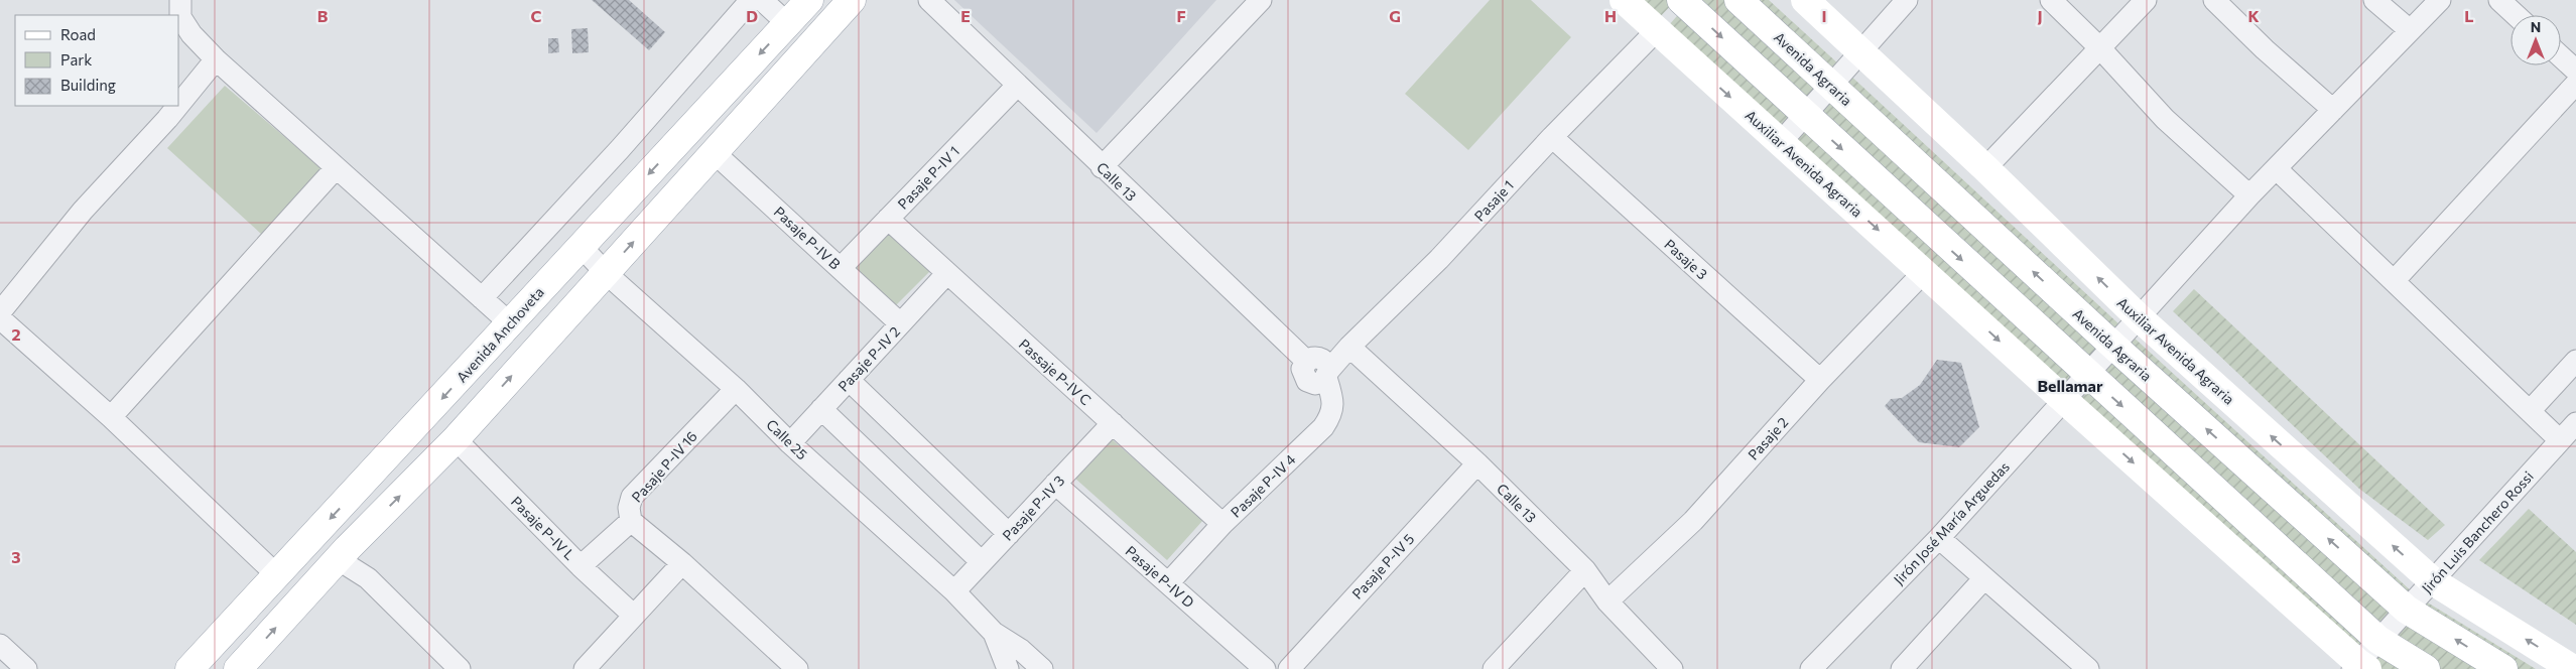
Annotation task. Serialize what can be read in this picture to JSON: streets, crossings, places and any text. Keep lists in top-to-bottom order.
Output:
{
  "streets": {
    "main road": ["Avenida Agraria", "Auxiliar Avenida Agraria", "Avenida Anchoveta"],
    "street": [
      "Pasaje P-IV 1",
      "Calle 13",
      "Pasaje 1",
      "Pasaje P-IV B",
      "Pasaje 3",
      "Pasaje P-IV 2",
      "Passaje P-IV C",
      "Pasaje 2",
      "Calle 25",
      "Pasaje P-IV 16",
      "Pasaje P-IV 4",
      "Pasaje P-IV 3",
      "Jirón José María Arguedas",
      "Pasaje P-IV L",
      "Jirón Luis Banchero Rossi",
      "Pasaje P-IV 5",
      "Pasaje P-IV D"
    ]
  },
  "crossings": [
    ["Avenida Agraria", "Jirón José María Arguedas"],
    ["Avenida Agraria", "Jirón Luis Banchero Rossi"],
    ["Auxiliar Avenida Agraria", "Pasaje 1"],
    ["Auxiliar Avenida Agraria", "Pasaje 2"],
    ["Auxiliar Avenida Agraria", "Jirón José María Arguedas"],
    ["Auxiliar Avenida Agraria", "Jirón Luis Banchero Rossi"],
    ["Pasaje P-IV 1", "Calle 13"],
    ["Pasaje P-IV 1", "Pasaje P-IV B"],
    ["Pasaje P-IV 1", "Passaje P-IV C"],
    ["Calle 13", "Pasaje 1"],
    ["Calle 13", "Pasaje 2"],
    ["Calle 13", "Pasaje P-IV 4"],
    ["Calle 13", "Pasaje P-IV 5"],
    ["Pasaje 1", "Pasaje 3"],
    ["Pasaje 1", "Pasaje P-IV 4"],
    ["Pasaje P-IV B", "Pasaje P-IV 2"],
    ["Pasaje 3", "Pasaje 2"],
    ["Avenida Anchoveta", "Calle 25"],
    ["Pasaje P-IV 2", "Passaje P-IV C"],
    ["Pasaje P-IV 2", "Calle 25"],
    ["Passaje P-IV C", "Pasaje P-IV 4"],
    ["Passaje P-IV C", "Pasaje P-IV 3"],
    ["Calle 25", "Pasaje P-IV 16"],
    ["Calle 25", "Pasaje P-IV 3"],
    ["Pasaje P-IV 16", "Pasaje P-IV L"],
    ["Pasaje P-IV 4", "Pasaje P-IV D"],
    ["Pasaje P-IV 3", "Pasaje P-IV D"]
  ],
  "districts": ["Bellamar"],
  "legend": ["Road", "Park", "Building"],
  "north": "top",
  "grid": {
    "columns": [
      "B",
      "C",
      "D",
      "E",
      "F",
      "G",
      "H",
      "I",
      "J",
      "K",
      "L"
    ],
    "rows": ["2", "3"]
  }
}
